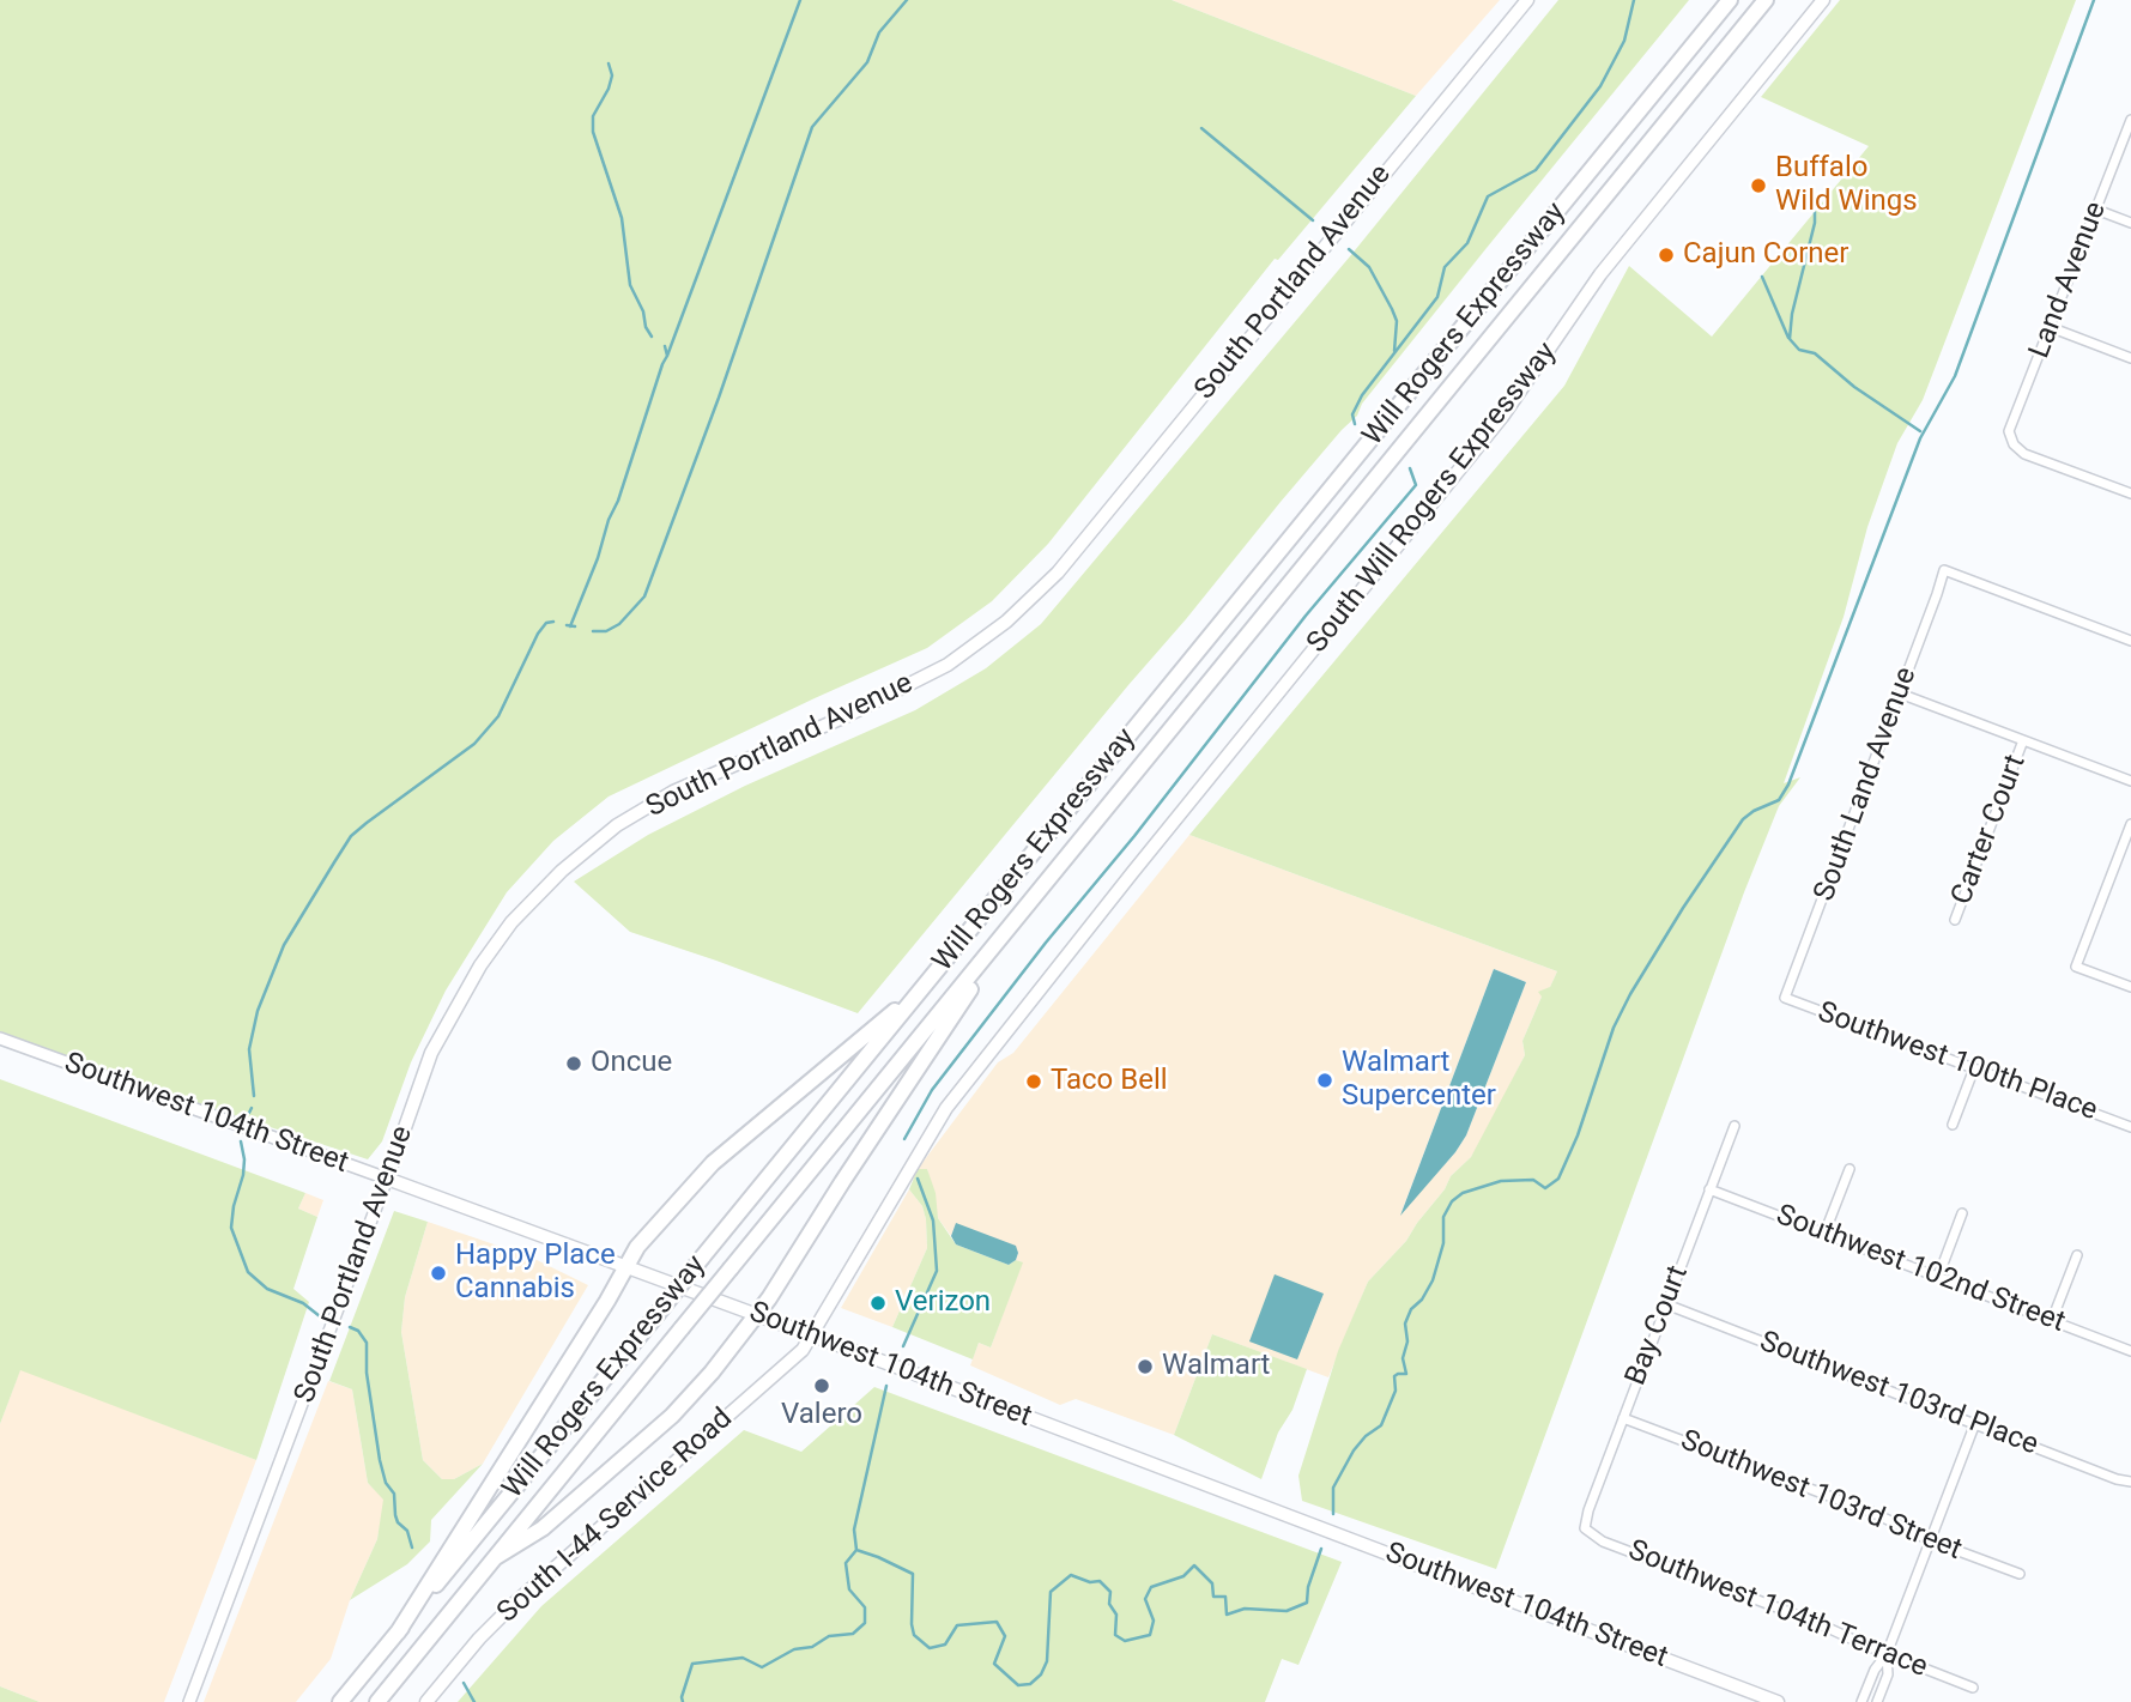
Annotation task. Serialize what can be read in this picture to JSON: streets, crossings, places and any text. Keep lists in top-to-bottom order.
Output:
{
  "streets": {
    "highway": ["Will Rogers Expressway"],
    "main road": [
      "South Portland Avenue",
      "South Will Rogers Expressway",
      "Southwest 104th Street",
      "South I-44 Service Road"
    ],
    "street": [
      "Land Avenue",
      "South Land Avenue",
      "Carter Court",
      "Southwest 100th Place",
      "Southwest 102nd Street",
      "Bay Court",
      "Southwest 103rd Place",
      "Southwest 103rd Street",
      "Southwest 104th Terrace"
    ]
  },
  "crossings": [
    ["South Portland Avenue", "Southwest 104th Street"],
    ["South Will Rogers Expressway", "Southwest 104th Street"],
    ["South Will Rogers Expressway", "South I-44 Service Road"],
    ["South Land Avenue", "Southwest 100th Place"],
    ["Southwest 104th Street", "South I-44 Service Road"],
    ["Southwest 102nd Street", "Bay Court"],
    ["Bay Court", "Southwest 103rd Place"],
    ["Bay Court", "Southwest 103rd Street"],
    ["Bay Court", "Southwest 104th Terrace"]
  ],
  "places": [
    "Buffalo Wild Wings",
    "Cajun Corner",
    "Oncue",
    "Walmart Supercenter",
    "Taco Bell",
    "Happy Place Cannabis",
    "Verizon",
    "Walmart",
    "Valero"
  ]
}
